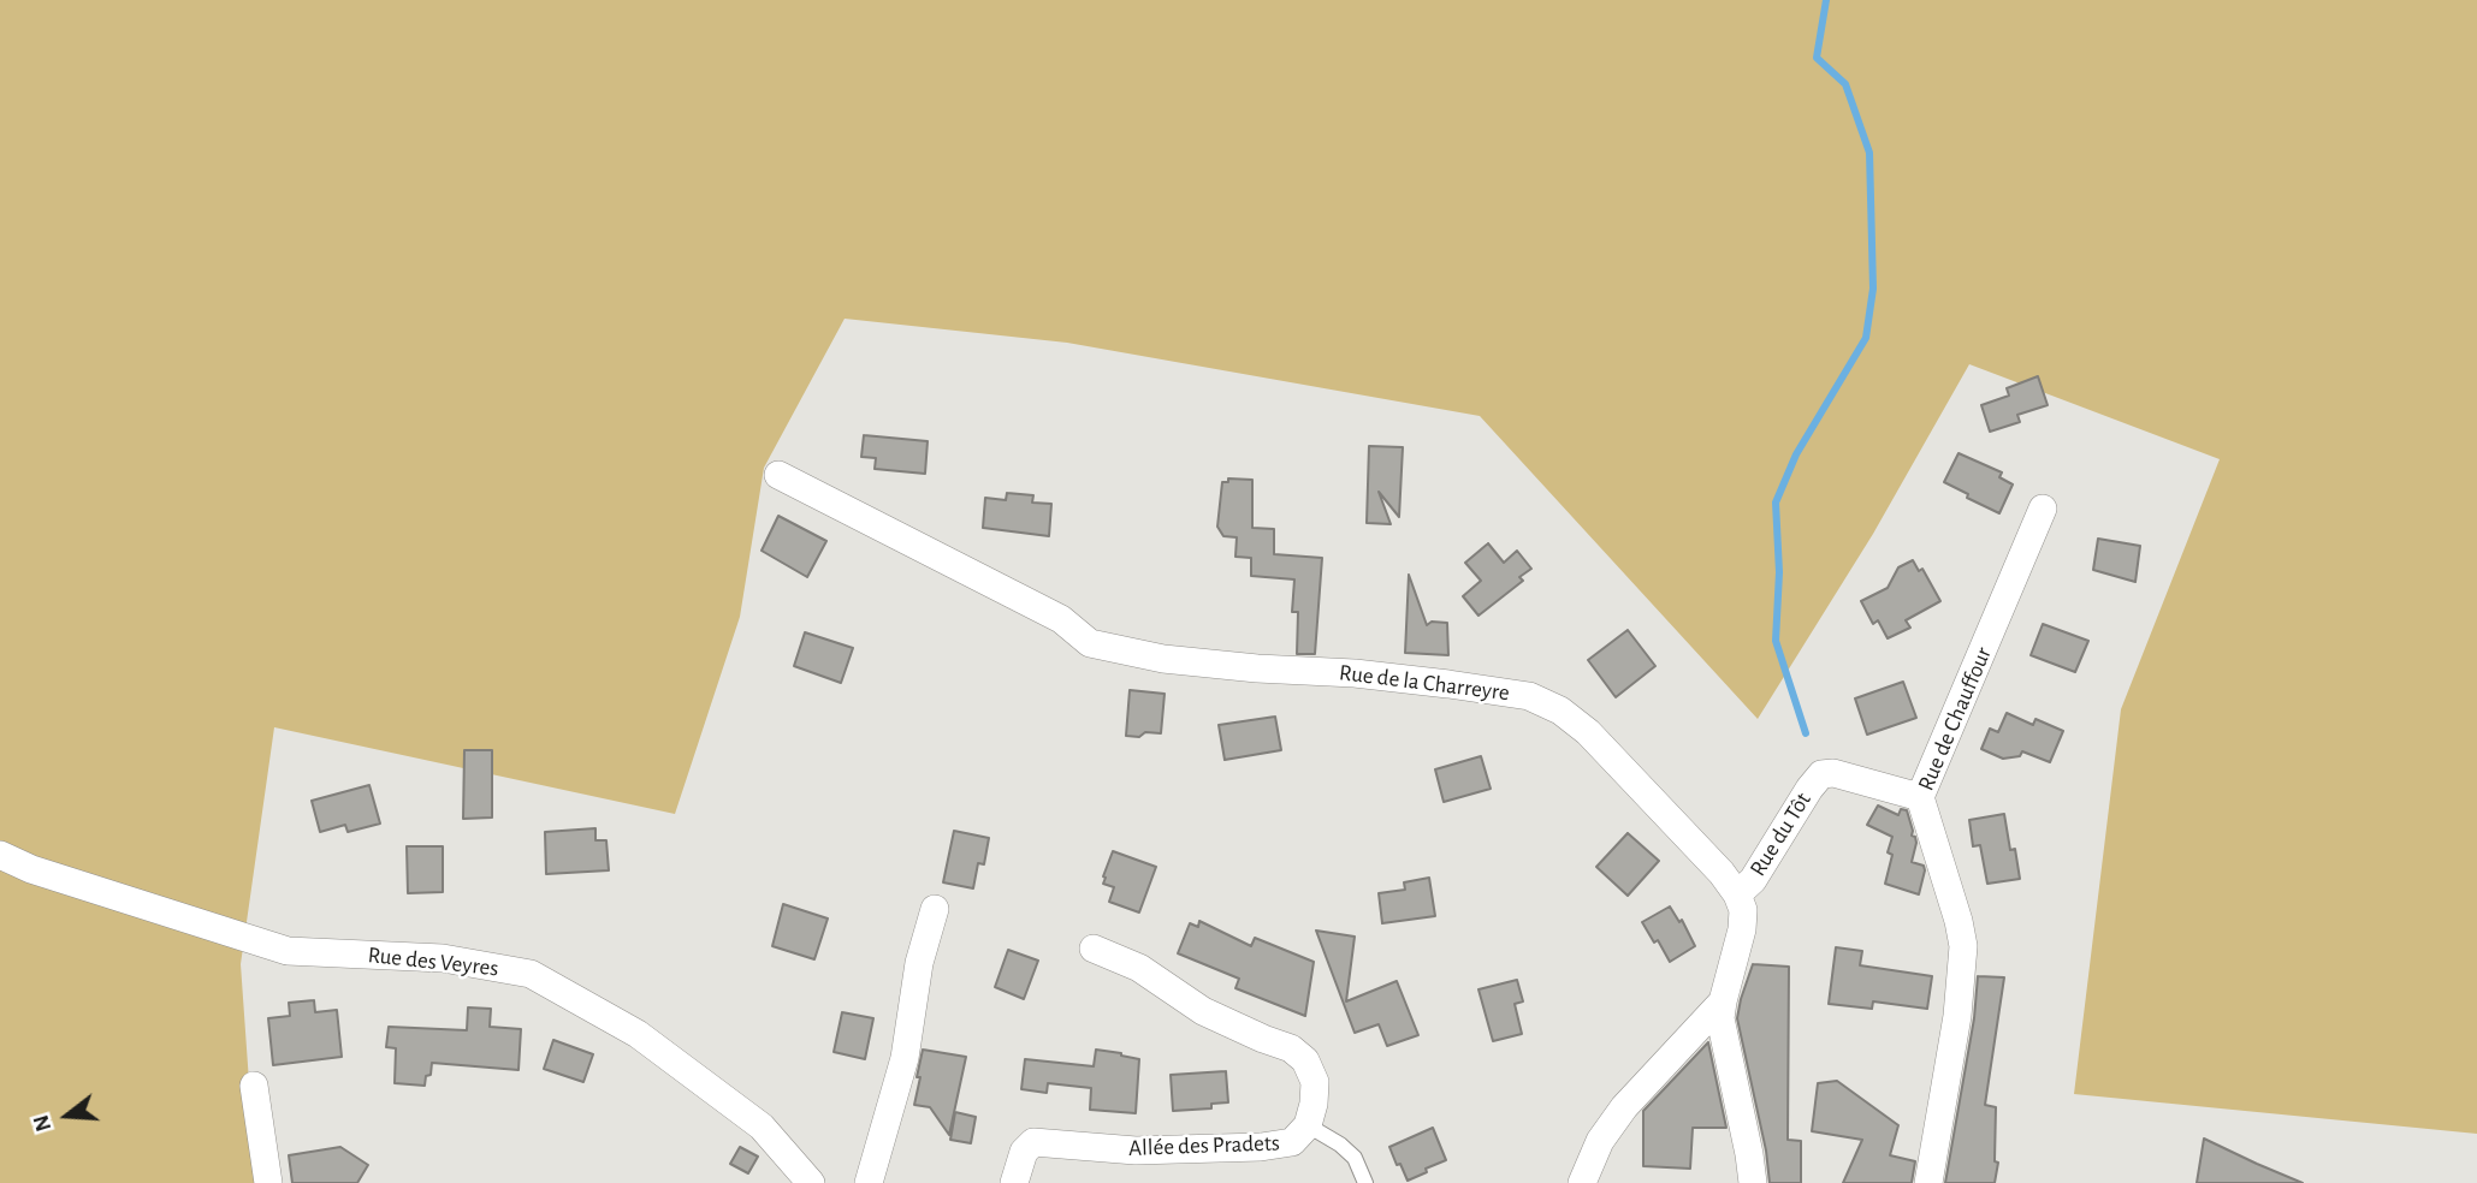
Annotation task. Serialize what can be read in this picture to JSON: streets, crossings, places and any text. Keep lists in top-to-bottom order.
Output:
{
  "streets": {
    "street": [
      "Rue de la Charreyre",
      "Rue de Chauffour",
      "Rue du Tôt",
      "Rue des Veyres",
      "Allée des Pradets"
    ]
  },
  "crossings": [
    ["Rue de la Charreyre", "Rue du Tôt"],
    ["Rue de Chauffour", "Rue du Tôt"]
  ],
  "north": "left"
}
